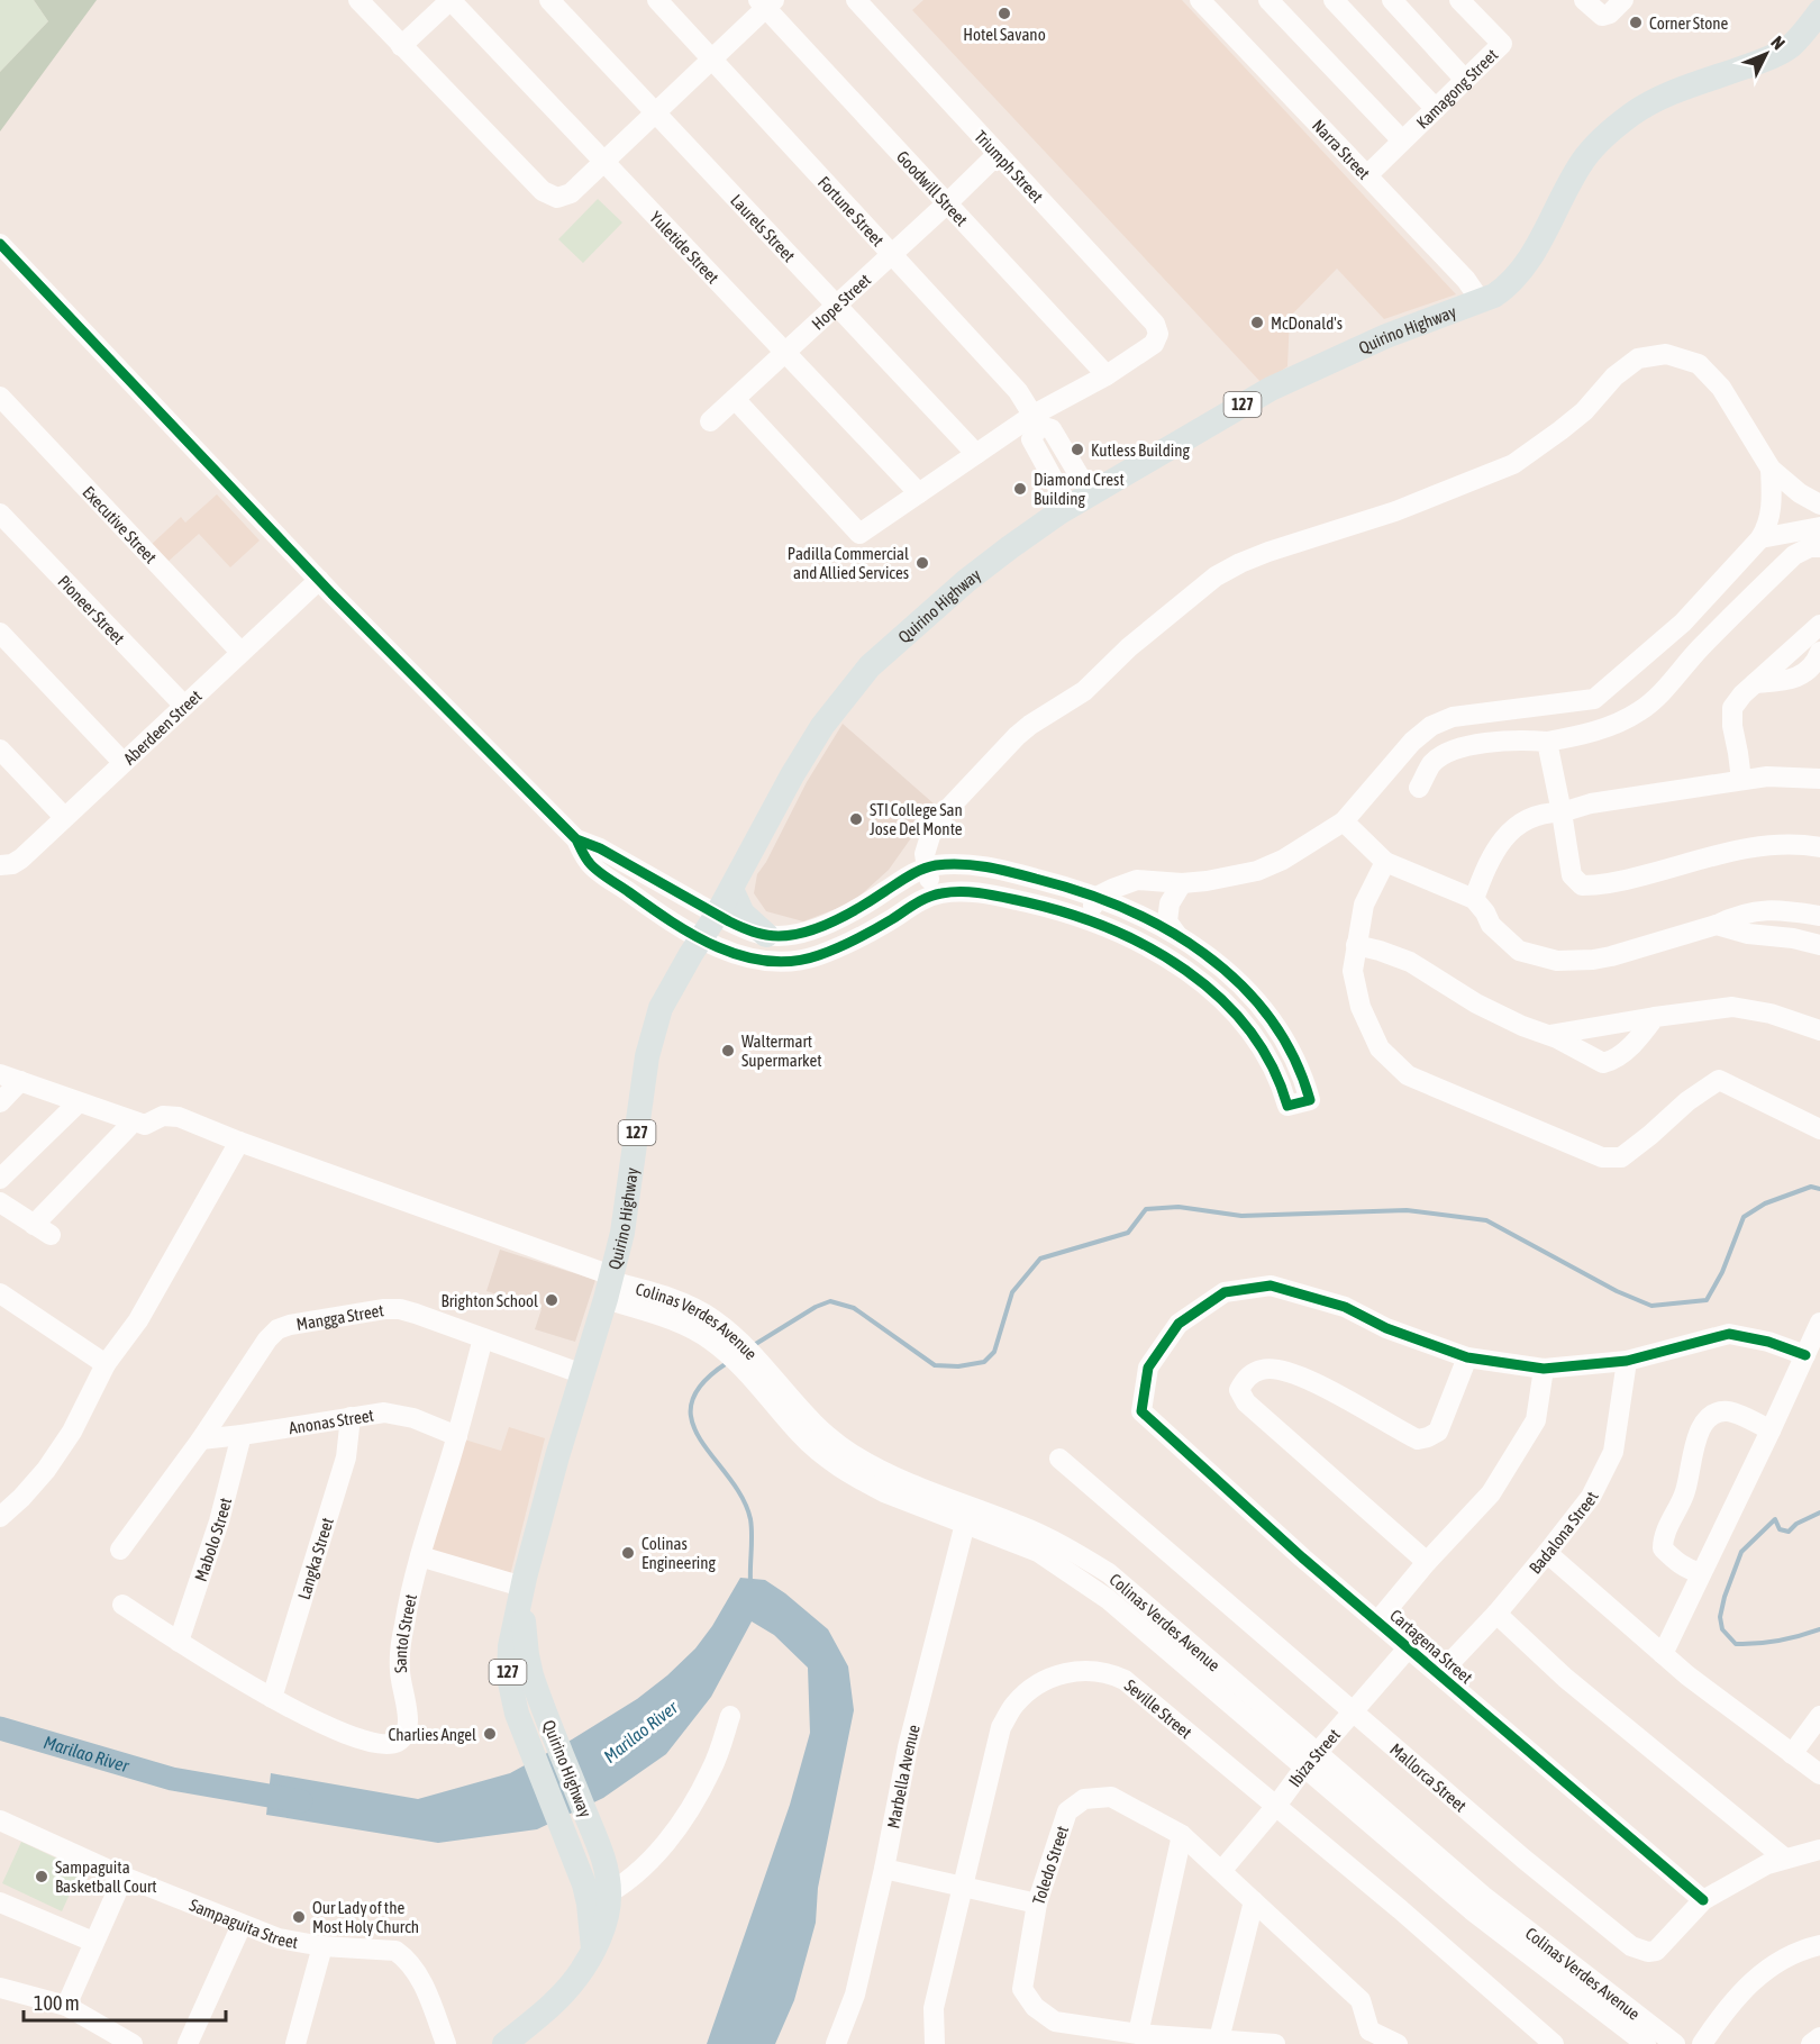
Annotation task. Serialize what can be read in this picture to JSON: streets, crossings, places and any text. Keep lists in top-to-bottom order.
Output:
{
  "streets": {
    "main road": ["Quirino Highway", "127"],
    "street": [
      "Kamagong Street",
      "Narra Street",
      "Triumph Street",
      "Goodwill Street",
      "Fortune Street",
      "Laurels Street",
      "Yuletide Street",
      "Hope Street",
      "Executive Street",
      "Pioneer Street",
      "Aberdeen Street",
      "Mangga Street",
      "Colinas Verdes Avenue",
      "Anonas Street",
      "Badalona Street",
      "Mabolo Street",
      "Langka Street",
      "Santol Street",
      "Cartagena Street",
      "Seville Street",
      "Ibiza Street",
      "Marbella Avenue",
      "Mallorca Street",
      "Toledo Street",
      "Sampaguita Street"
    ]
  },
  "crossings": [
    ["Kamagong Street", "Narra Street"],
    ["Narra Street", "Quirino Highway"],
    ["Triumph Street", "Goodwill Street"],
    ["Triumph Street", "Hope Street"],
    ["Goodwill Street", "Hope Street"],
    ["Fortune Street", "Hope Street"],
    ["Fortune Street", "Quirino Highway"],
    ["Laurels Street", "Hope Street"],
    ["Yuletide Street", "Hope Street"],
    ["Quirino Highway", "Mangga Street"],
    ["Quirino Highway", "Colinas Verdes Avenue"],
    ["Executive Street", "Aberdeen Street"],
    ["Pioneer Street", "Aberdeen Street"],
    ["Mangga Street", "Anonas Street"],
    ["Mangga Street", "Santol Street"],
    ["Colinas Verdes Avenue", "Ibiza Street"],
    ["Colinas Verdes Avenue", "Marbella Avenue"],
    ["Anonas Street", "Mabolo Street"],
    ["Anonas Street", "Langka Street"],
    ["Anonas Street", "Santol Street"],
    ["Badalona Street", "Cartagena Street"],
    ["Mabolo Street", "Santol Street"],
    ["Langka Street", "Santol Street"],
    ["Cartagena Street", "Ibiza Street"],
    ["Cartagena Street", "Mallorca Street"],
    ["Seville Street", "Ibiza Street"],
    ["Ibiza Street", "Mallorca Street"],
    ["Ibiza Street", "Toledo Street"]
  ],
  "water": ["Marilao River"],
  "places": [
    "Hotel Savano",
    "Corner Stone",
    "McDonald's",
    "Kutless Building",
    "Diamond Crest Building",
    "Padilla Commercial and Allied Services",
    "STI College San Jose Del Monte",
    "Waltermart Supermarket",
    "Brighton School",
    "Colinas Engineering",
    "Charlies Angel",
    "Sampaguita Basketball Court",
    "Our Lady of the Most Holy Church"
  ],
  "scale_bar": "100 m",
  "north": "top right"
}
